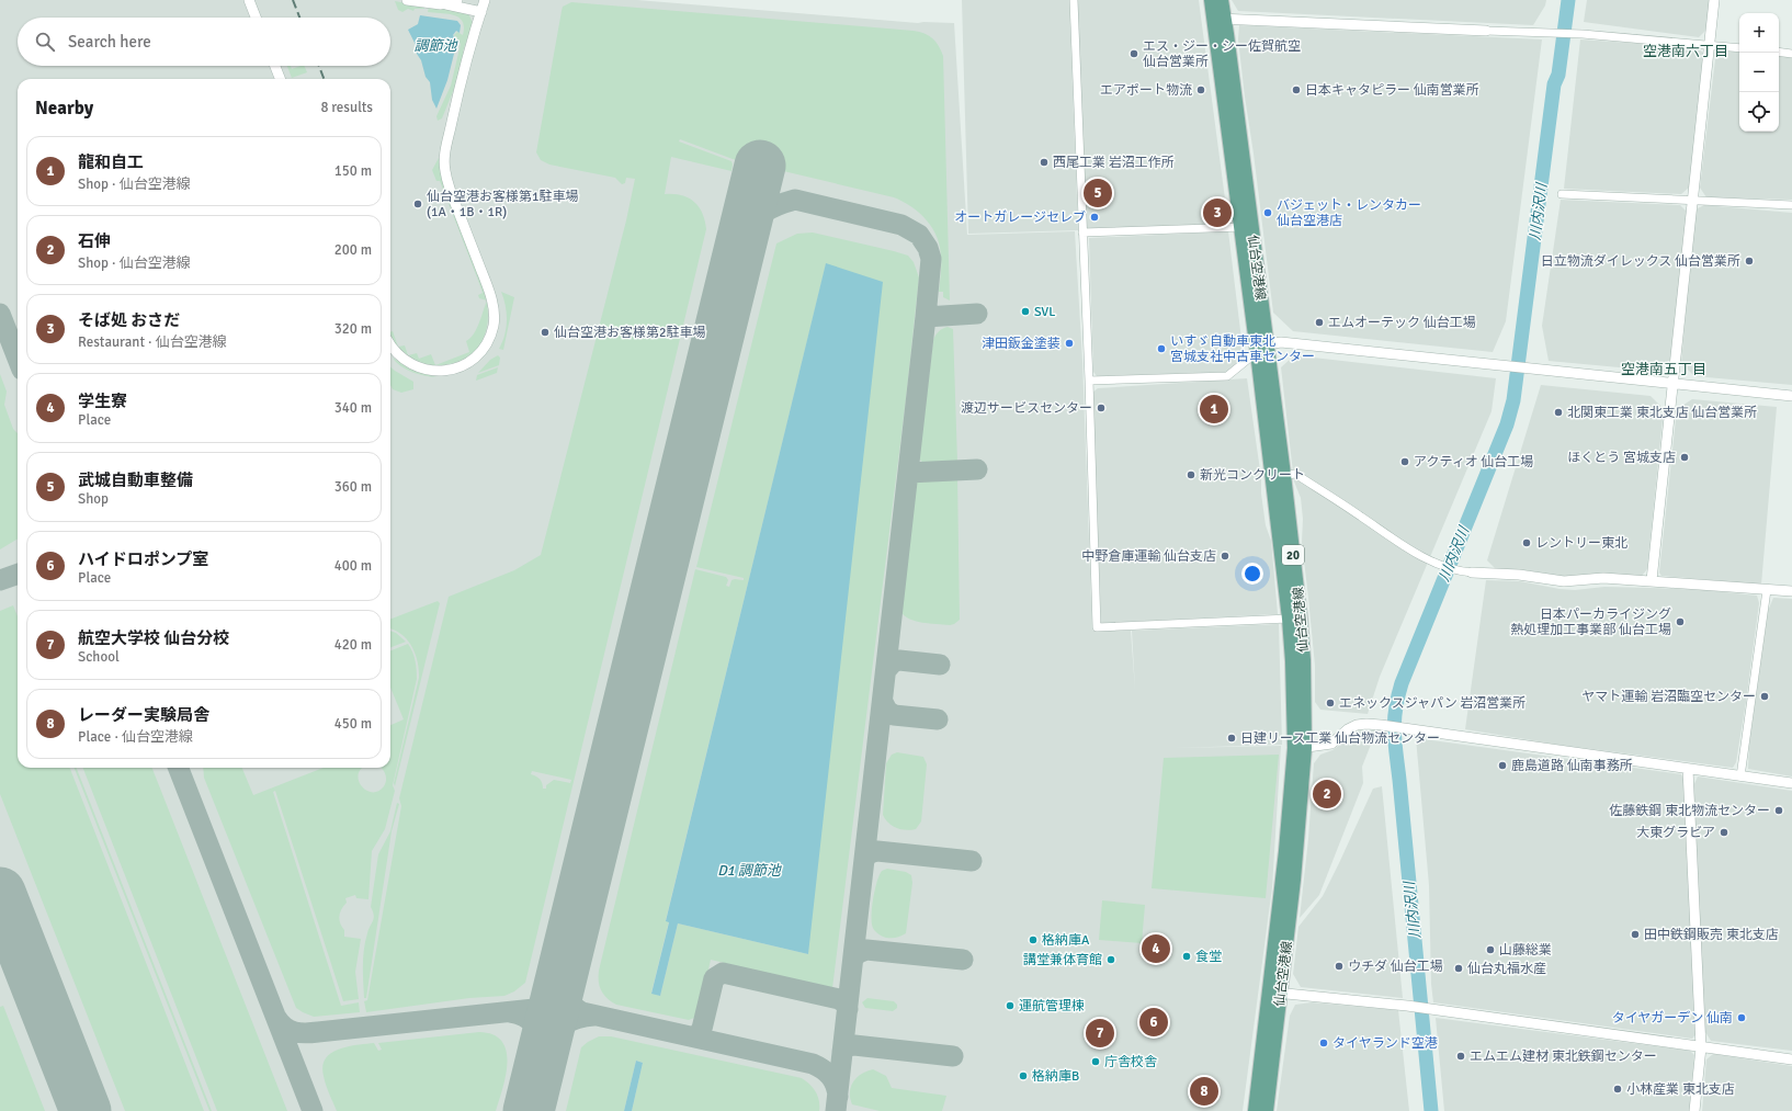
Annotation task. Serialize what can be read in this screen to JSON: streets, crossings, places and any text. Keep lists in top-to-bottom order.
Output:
{
  "streets": {
    "main road": ["仙台空港線", "20"]
  },
  "districts": ["空港南六丁目", "空港南五丁目"],
  "water": ["調節池", "川内沢川", "D1 調節池"],
  "places": [
    "エス・ジー・シー佐賀航空 仙台営業所",
    "エアポート物流",
    "日本キャタピラー 仙南営業所",
    "西尾工業 岩沼工作所",
    "仙台空港お客様第1駐車場 (1A・1B・1R)",
    "バジェット・レンタカー 仙台空港店",
    "オートガレージセレブ",
    "日立物流ダイレックス 仙台営業所",
    "SVL",
    "エムオーテック 仙台工場",
    "仙台空港お客様第2駐車場",
    "津田鈑金塗装",
    "いすゞ自動車東北 宮城支社中古車センター",
    "渡辺サービスセンター",
    "北関東工業 東北支店 仙台営業所",
    "ほくとう 宮城支店",
    "アクティオ 仙台工場",
    "新光コンクリート",
    "レントリー東北",
    "中野倉庫運輸 仙台支店",
    "日本パーカライジング 熱処理加工事業部 仙台工場",
    "ヤマト運輸 岩沼臨空センター",
    "エネックスジャパン 岩沼営業所",
    "日建リース工業 仙台物流センター",
    "鹿島道路 仙南事務所",
    "佐藤鉄鋼 東北物流センター",
    "大東グラビア",
    "田中鉄鋼販売 東北支店",
    "格納庫A",
    "山藤総業",
    "食堂",
    "講堂兼体育館",
    "ウチダ 仙台工場",
    "仙台丸福水産",
    "運航管理棟",
    "タイヤガーデン 仙南",
    "タイヤランド空港",
    "エムエム建材 東北鉄鋼センター",
    "庁舎校舎",
    "格納庫B",
    "小林産業 東北支店"
  ],
  "page": {
    "map_buttons": ["+", "−"],
    "search": "Search here",
    "heading": ["Nearby", "8 results"],
    "list": [
      {
        "mark": "1",
        "name": "龍和自工",
        "note": "Shop · 仙台空港線",
        "value": "150 m"
      },
      {
        "mark": "2",
        "name": "石伸",
        "note": "Shop · 仙台空港線",
        "value": "200 m"
      },
      {
        "mark": "3",
        "name": "そば処 おさだ",
        "note": "Restaurant · 仙台空港線",
        "value": "320 m"
      },
      {
        "mark": "4",
        "name": "学生寮",
        "note": "Place",
        "value": "340 m"
      },
      {
        "mark": "5",
        "name": "武城自動車整備",
        "note": "Shop",
        "value": "360 m"
      },
      {
        "mark": "6",
        "name": "ハイドロポンプ室",
        "note": "Place",
        "value": "400 m"
      },
      {
        "mark": "7",
        "name": "航空大学校 仙台分校",
        "note": "School",
        "value": "420 m"
      },
      {
        "mark": "8",
        "name": "レーダー実験局舎",
        "note": "Place · 仙台空港線",
        "value": "450 m"
      }
    ],
    "pins": [
      "5",
      "3",
      "1",
      "2",
      "4",
      "6",
      "7",
      "8"
    ]
  }
}
